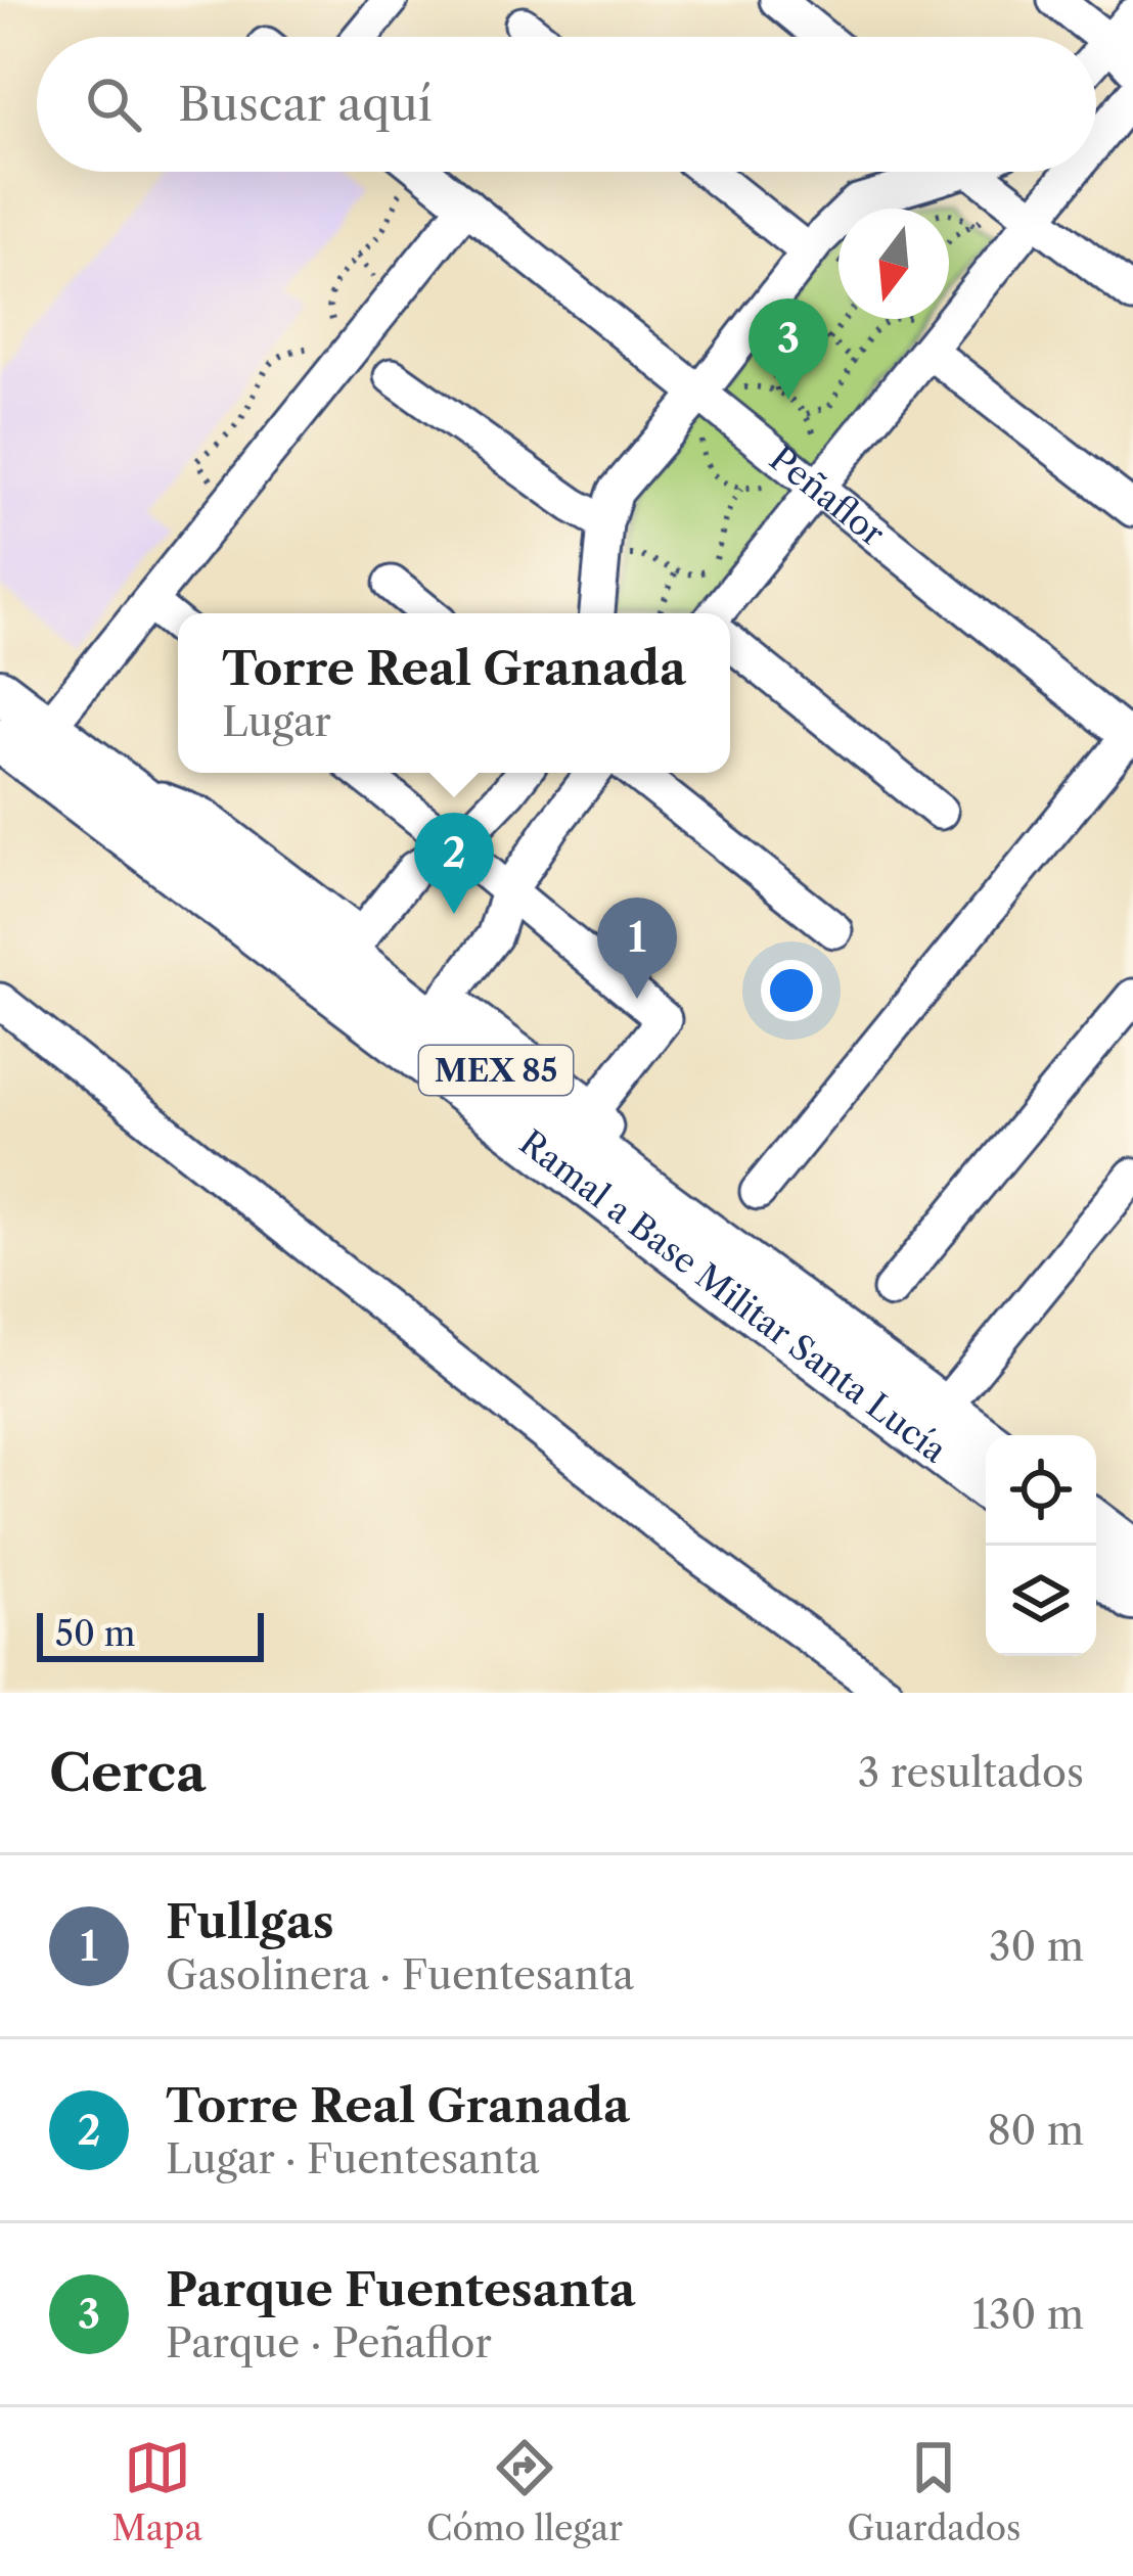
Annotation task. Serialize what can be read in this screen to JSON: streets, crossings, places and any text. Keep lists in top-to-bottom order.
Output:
{
  "streets": {
    "main road": ["MEX 85", "Ramal a Base Militar Santa Lucía"],
    "street": ["Peñaflor"]
  },
  "scale_bar": "50 m",
  "north": "bottom",
  "page": {
    "search": "Buscar aquí",
    "pins": ["3", "2", "1"],
    "popup": ["Torre Real Granada", "Lugar"],
    "scale": "50 m",
    "heading": ["Cerca", "3 resultados"],
    "list": [
      {
        "mark": "1",
        "name": "Fullgas",
        "note": "Gasolinera · Fuentesanta",
        "value": "30 m"
      },
      {
        "mark": "2",
        "name": "Torre Real Granada",
        "note": "Lugar · Fuentesanta",
        "value": "80 m"
      },
      {
        "mark": "3",
        "name": "Parque Fuentesanta",
        "note": "Parque · Peñaflor",
        "value": "130 m"
      }
    ],
    "nav": ["Mapa", "Cómo llegar", "Guardados"]
  }
}
